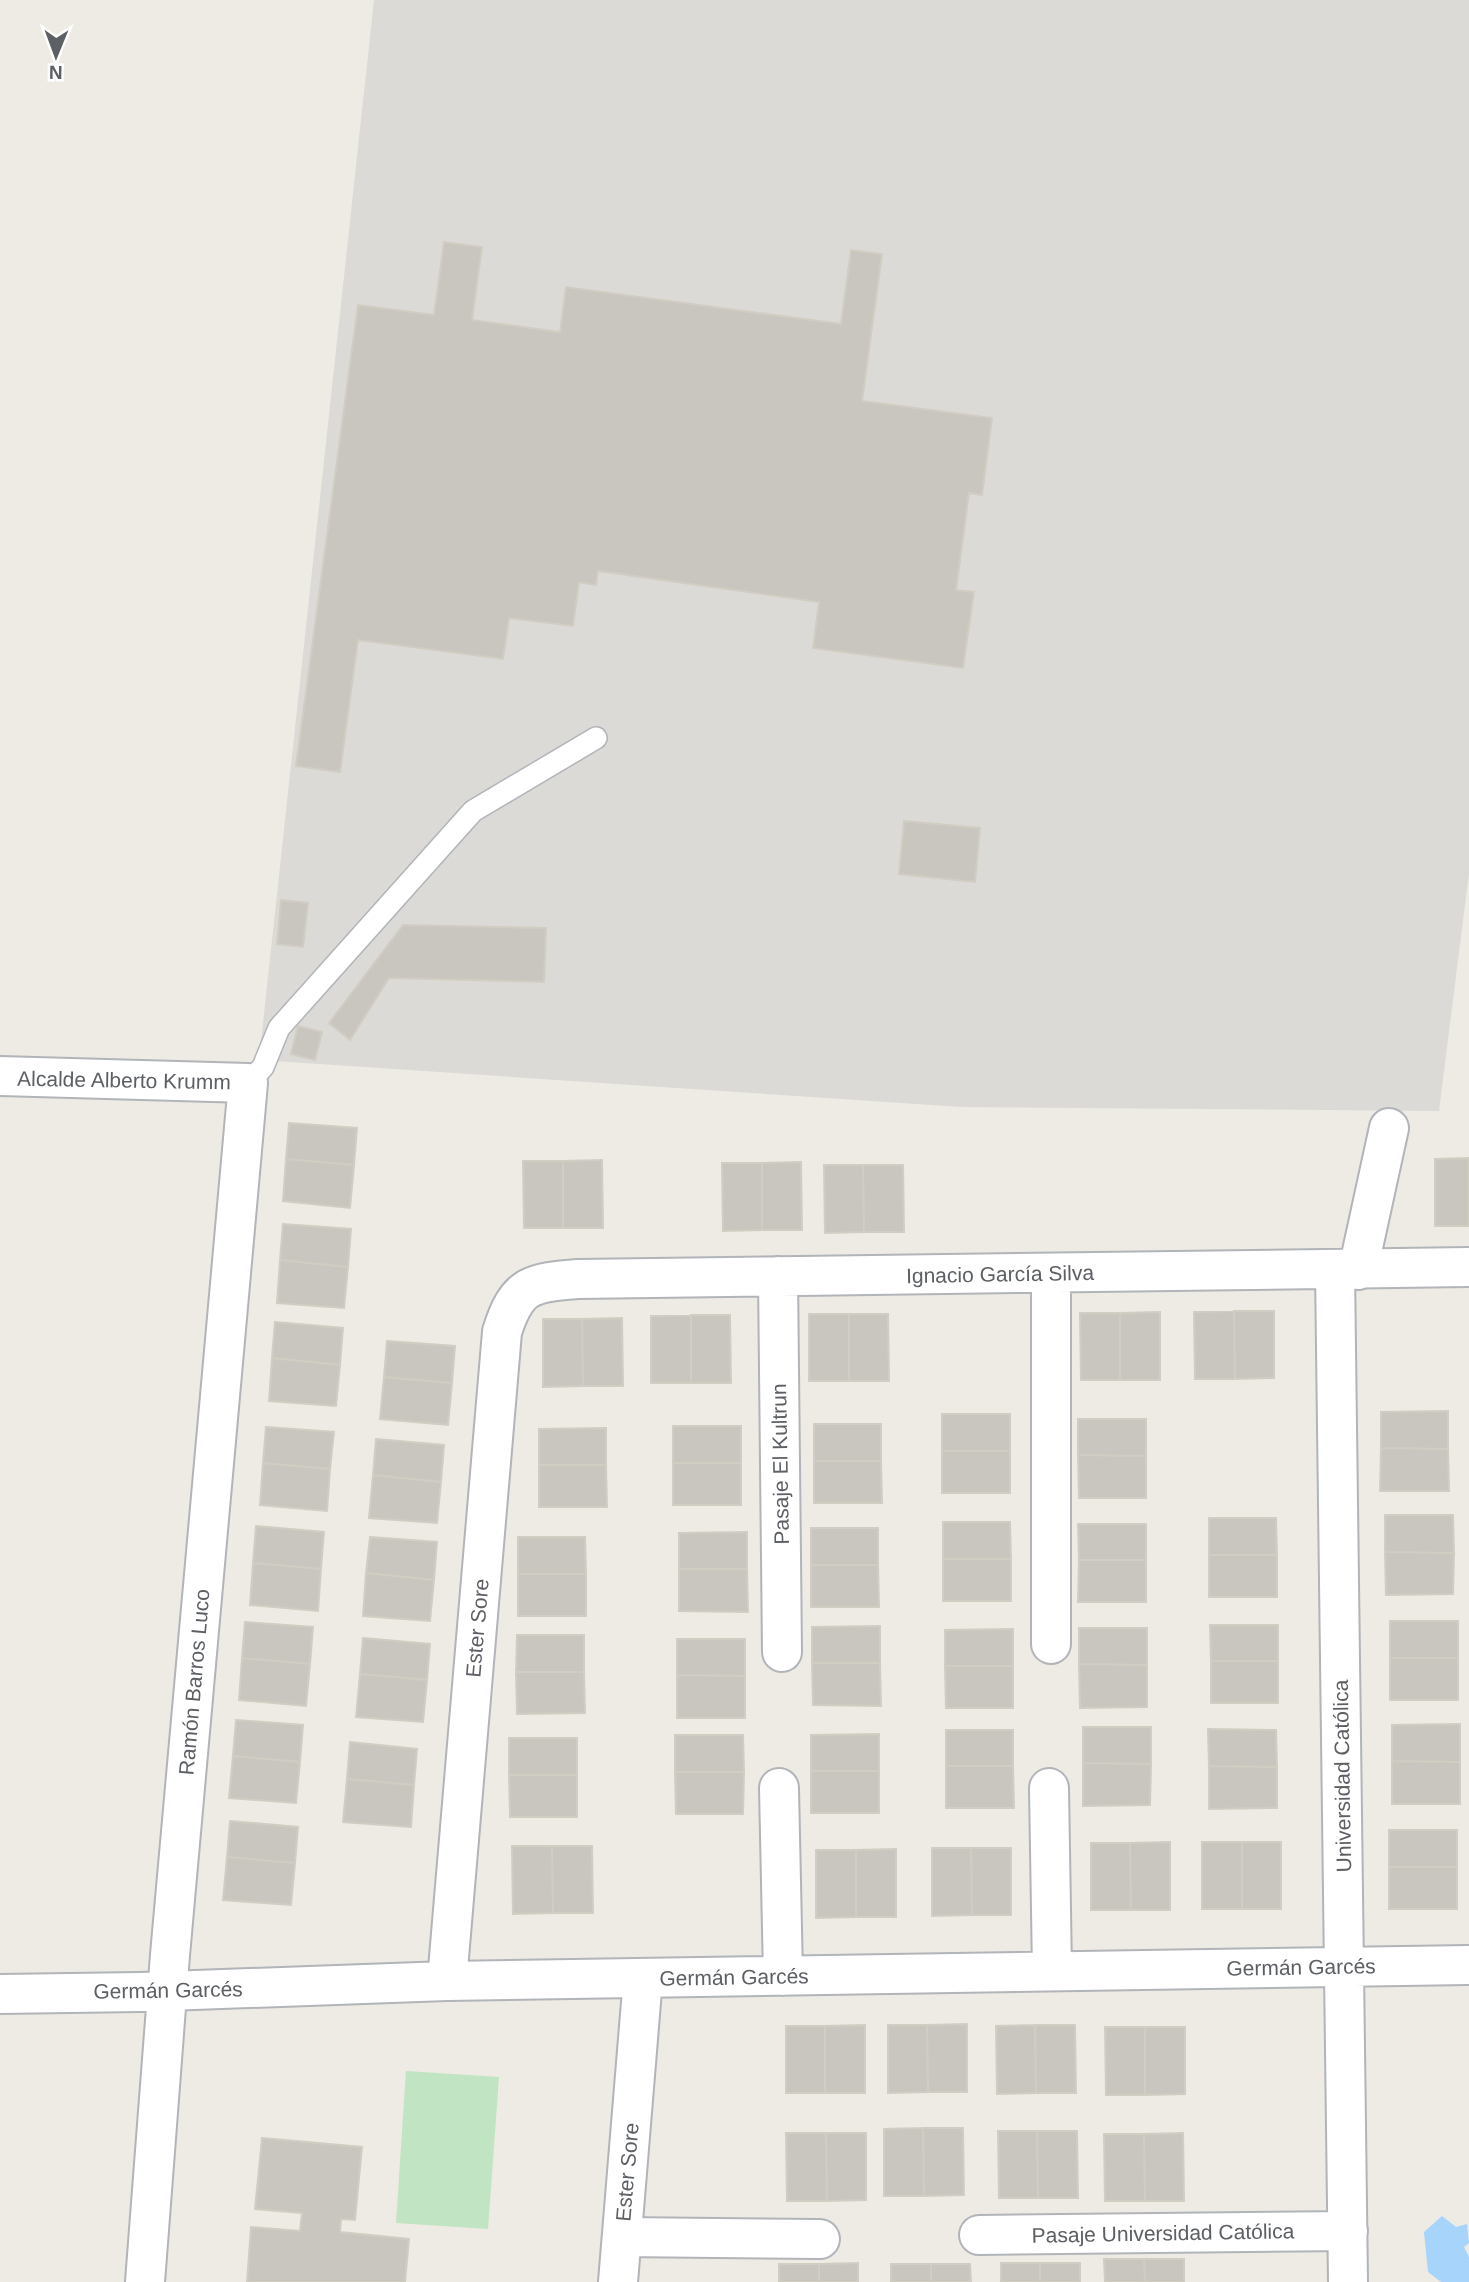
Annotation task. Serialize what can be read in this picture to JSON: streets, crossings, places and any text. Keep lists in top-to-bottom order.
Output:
{
  "streets": {
    "street": [
      "Alcalde Alberto Krumm",
      "Ignacio García Silva",
      "Pasaje El Kultrun",
      "Ester Sore",
      "Ramón Barros Luco",
      "Universidad Católica",
      "Germán Garcés",
      "Pasaje Universidad Católica"
    ]
  },
  "crossings": [
    ["Alcalde Alberto Krumm", "Ramón Barros Luco"],
    ["Ignacio García Silva", "Pasaje El Kultrun"],
    ["Ignacio García Silva", "Ester Sore"],
    ["Ignacio García Silva", "Universidad Católica"],
    ["Ester Sore", "Germán Garcés"],
    ["Ramón Barros Luco", "Germán Garcés"],
    ["Universidad Católica", "Germán Garcés"],
    ["Universidad Católica", "Pasaje Universidad Católica"]
  ],
  "north": "bottom"
}
